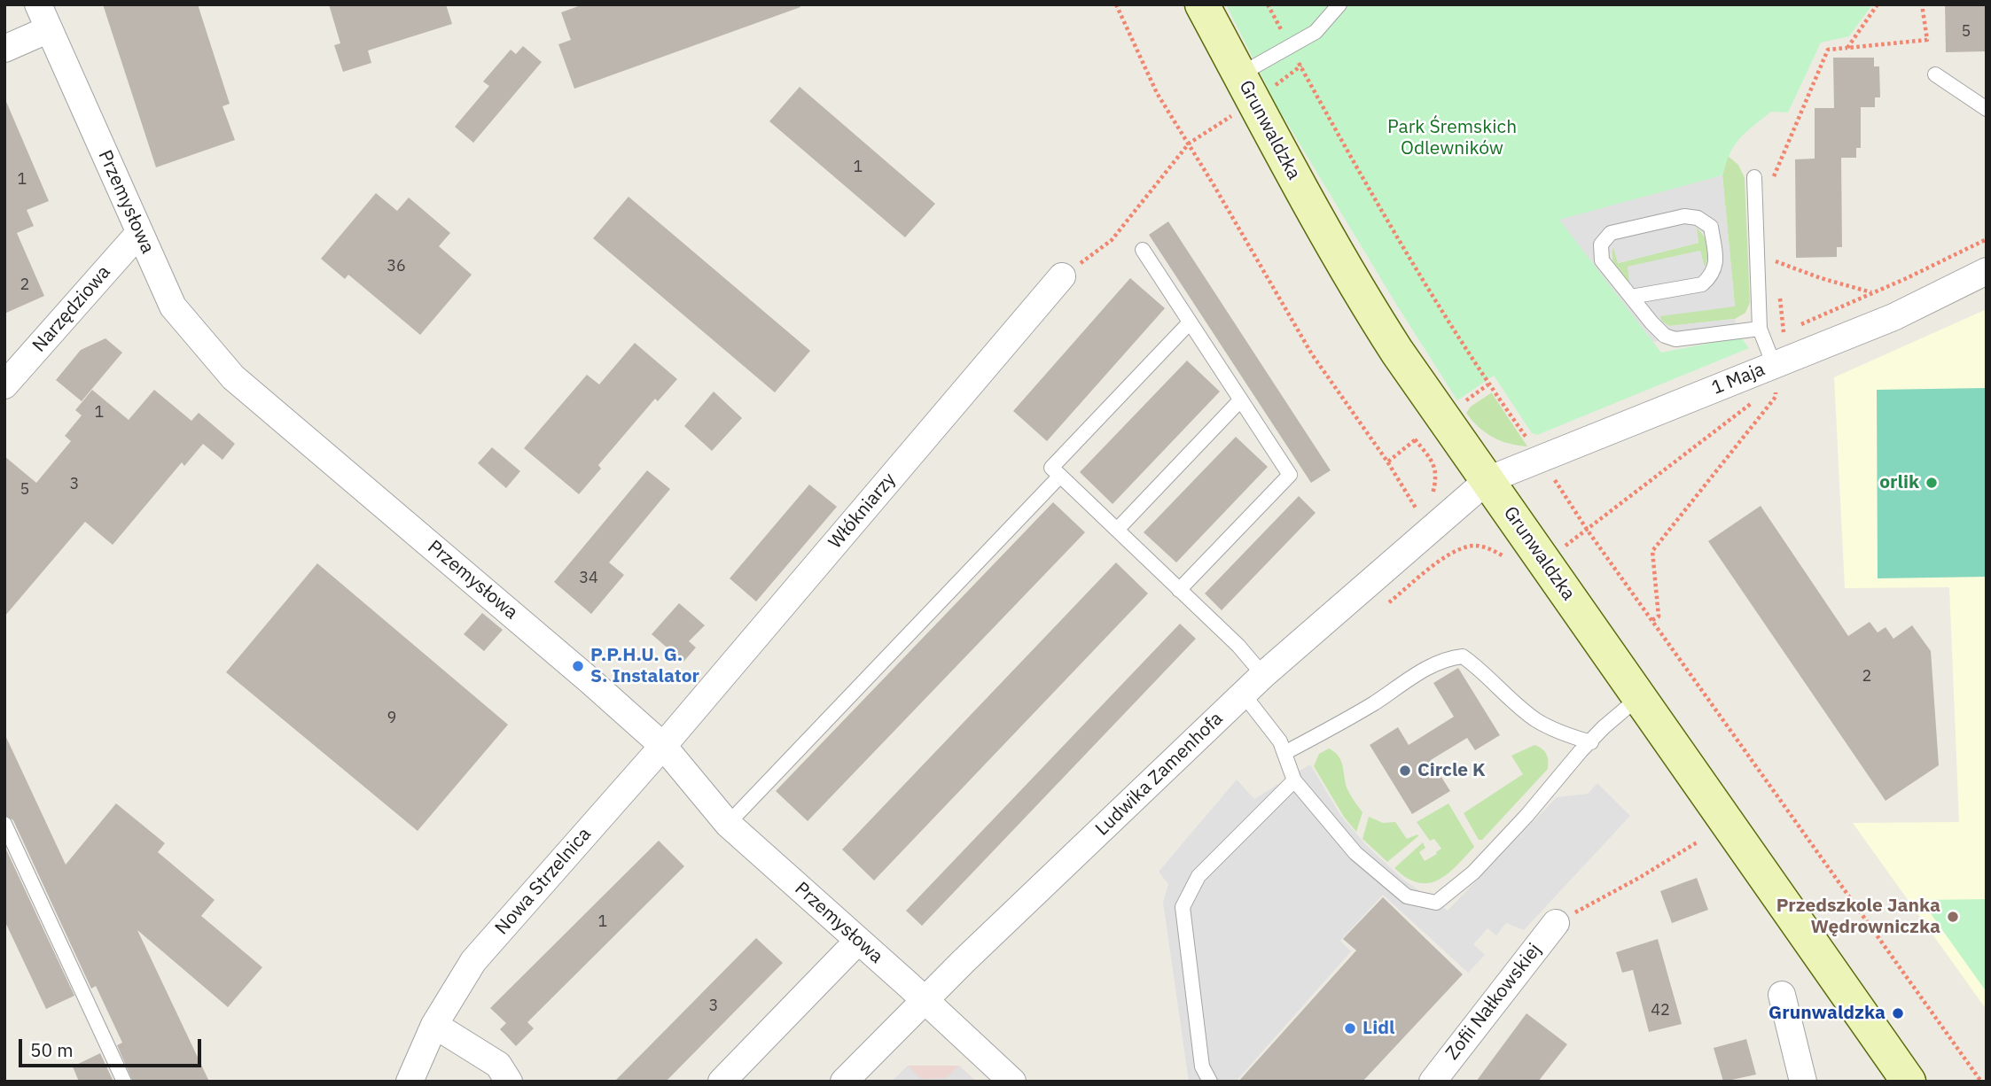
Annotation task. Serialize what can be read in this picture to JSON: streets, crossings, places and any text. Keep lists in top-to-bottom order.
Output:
{
  "streets": {
    "main road": ["Grunwaldzka"],
    "street": [
      "Przemysłowa",
      "Narzędziowa",
      "1 Maja",
      "Włókniarzy",
      "Ludwika Zamenhofa",
      "Nowa Strzelnica",
      "Zofii Nałkowskiej"
    ]
  },
  "crossings": [
    ["Grunwaldzka", "1 Maja"],
    ["Grunwaldzka", "Ludwika Zamenhofa"],
    ["Przemysłowa", "Narzędziowa"],
    ["Przemysłowa", "Włókniarzy"],
    ["Przemysłowa", "Ludwika Zamenhofa"],
    ["Przemysłowa", "Nowa Strzelnica"],
    ["1 Maja", "Ludwika Zamenhofa"],
    ["Włókniarzy", "Nowa Strzelnica"]
  ],
  "parks": ["Park Śremskich Odlewników"],
  "places": [
    "orlik",
    "P.P.H.U. G. S. Instalator",
    "Circle K",
    "Przedszkole Janka Wędrowniczka",
    "Grunwaldzka",
    "Lidl"
  ],
  "house_numbers": [
    "5",
    "1",
    "1",
    "36",
    "2",
    "1",
    "3",
    "5",
    "34",
    "2",
    "9",
    "1",
    "3",
    "42"
  ],
  "scale_bar": "50 m"
}
